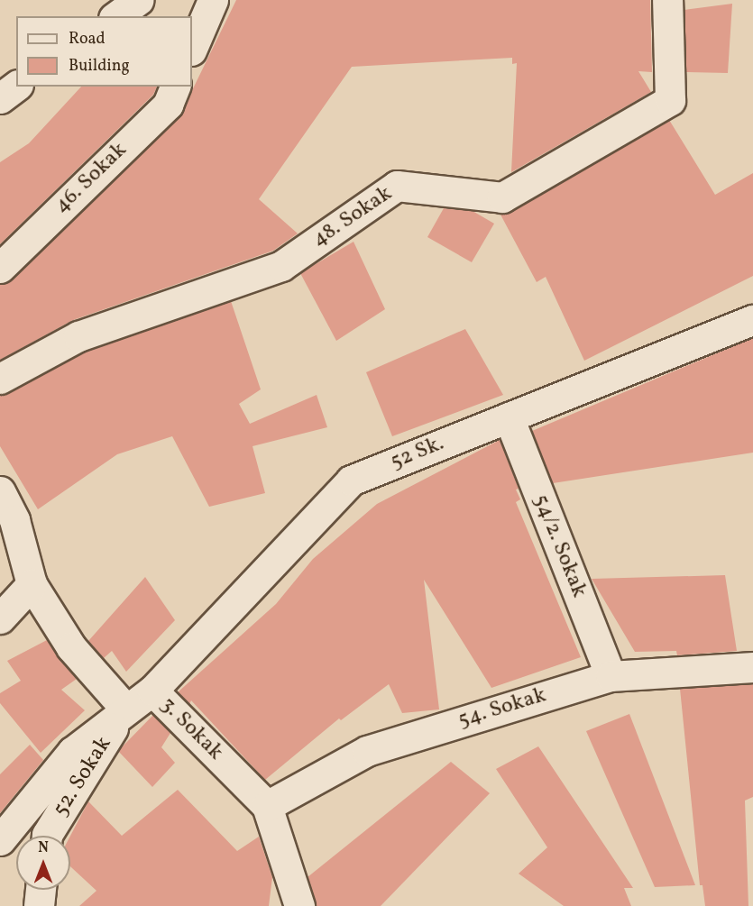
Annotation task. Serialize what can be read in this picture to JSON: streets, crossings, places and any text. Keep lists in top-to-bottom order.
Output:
{
  "streets": {
    "street": [
      "46. Sokak",
      "48. Sokak",
      "52 Sk.",
      "54/2. Sokak",
      "54. Sokak",
      "3. Sokak",
      "52. Sokak"
    ]
  },
  "crossings": [
    ["52 Sk.", "54/2. Sokak"],
    ["52 Sk.", "3. Sokak"],
    ["54/2. Sokak", "54. Sokak"],
    ["54. Sokak", "3. Sokak"],
    ["3. Sokak", "52. Sokak"]
  ],
  "legend": ["Road", "Building"],
  "north": "top"
}
